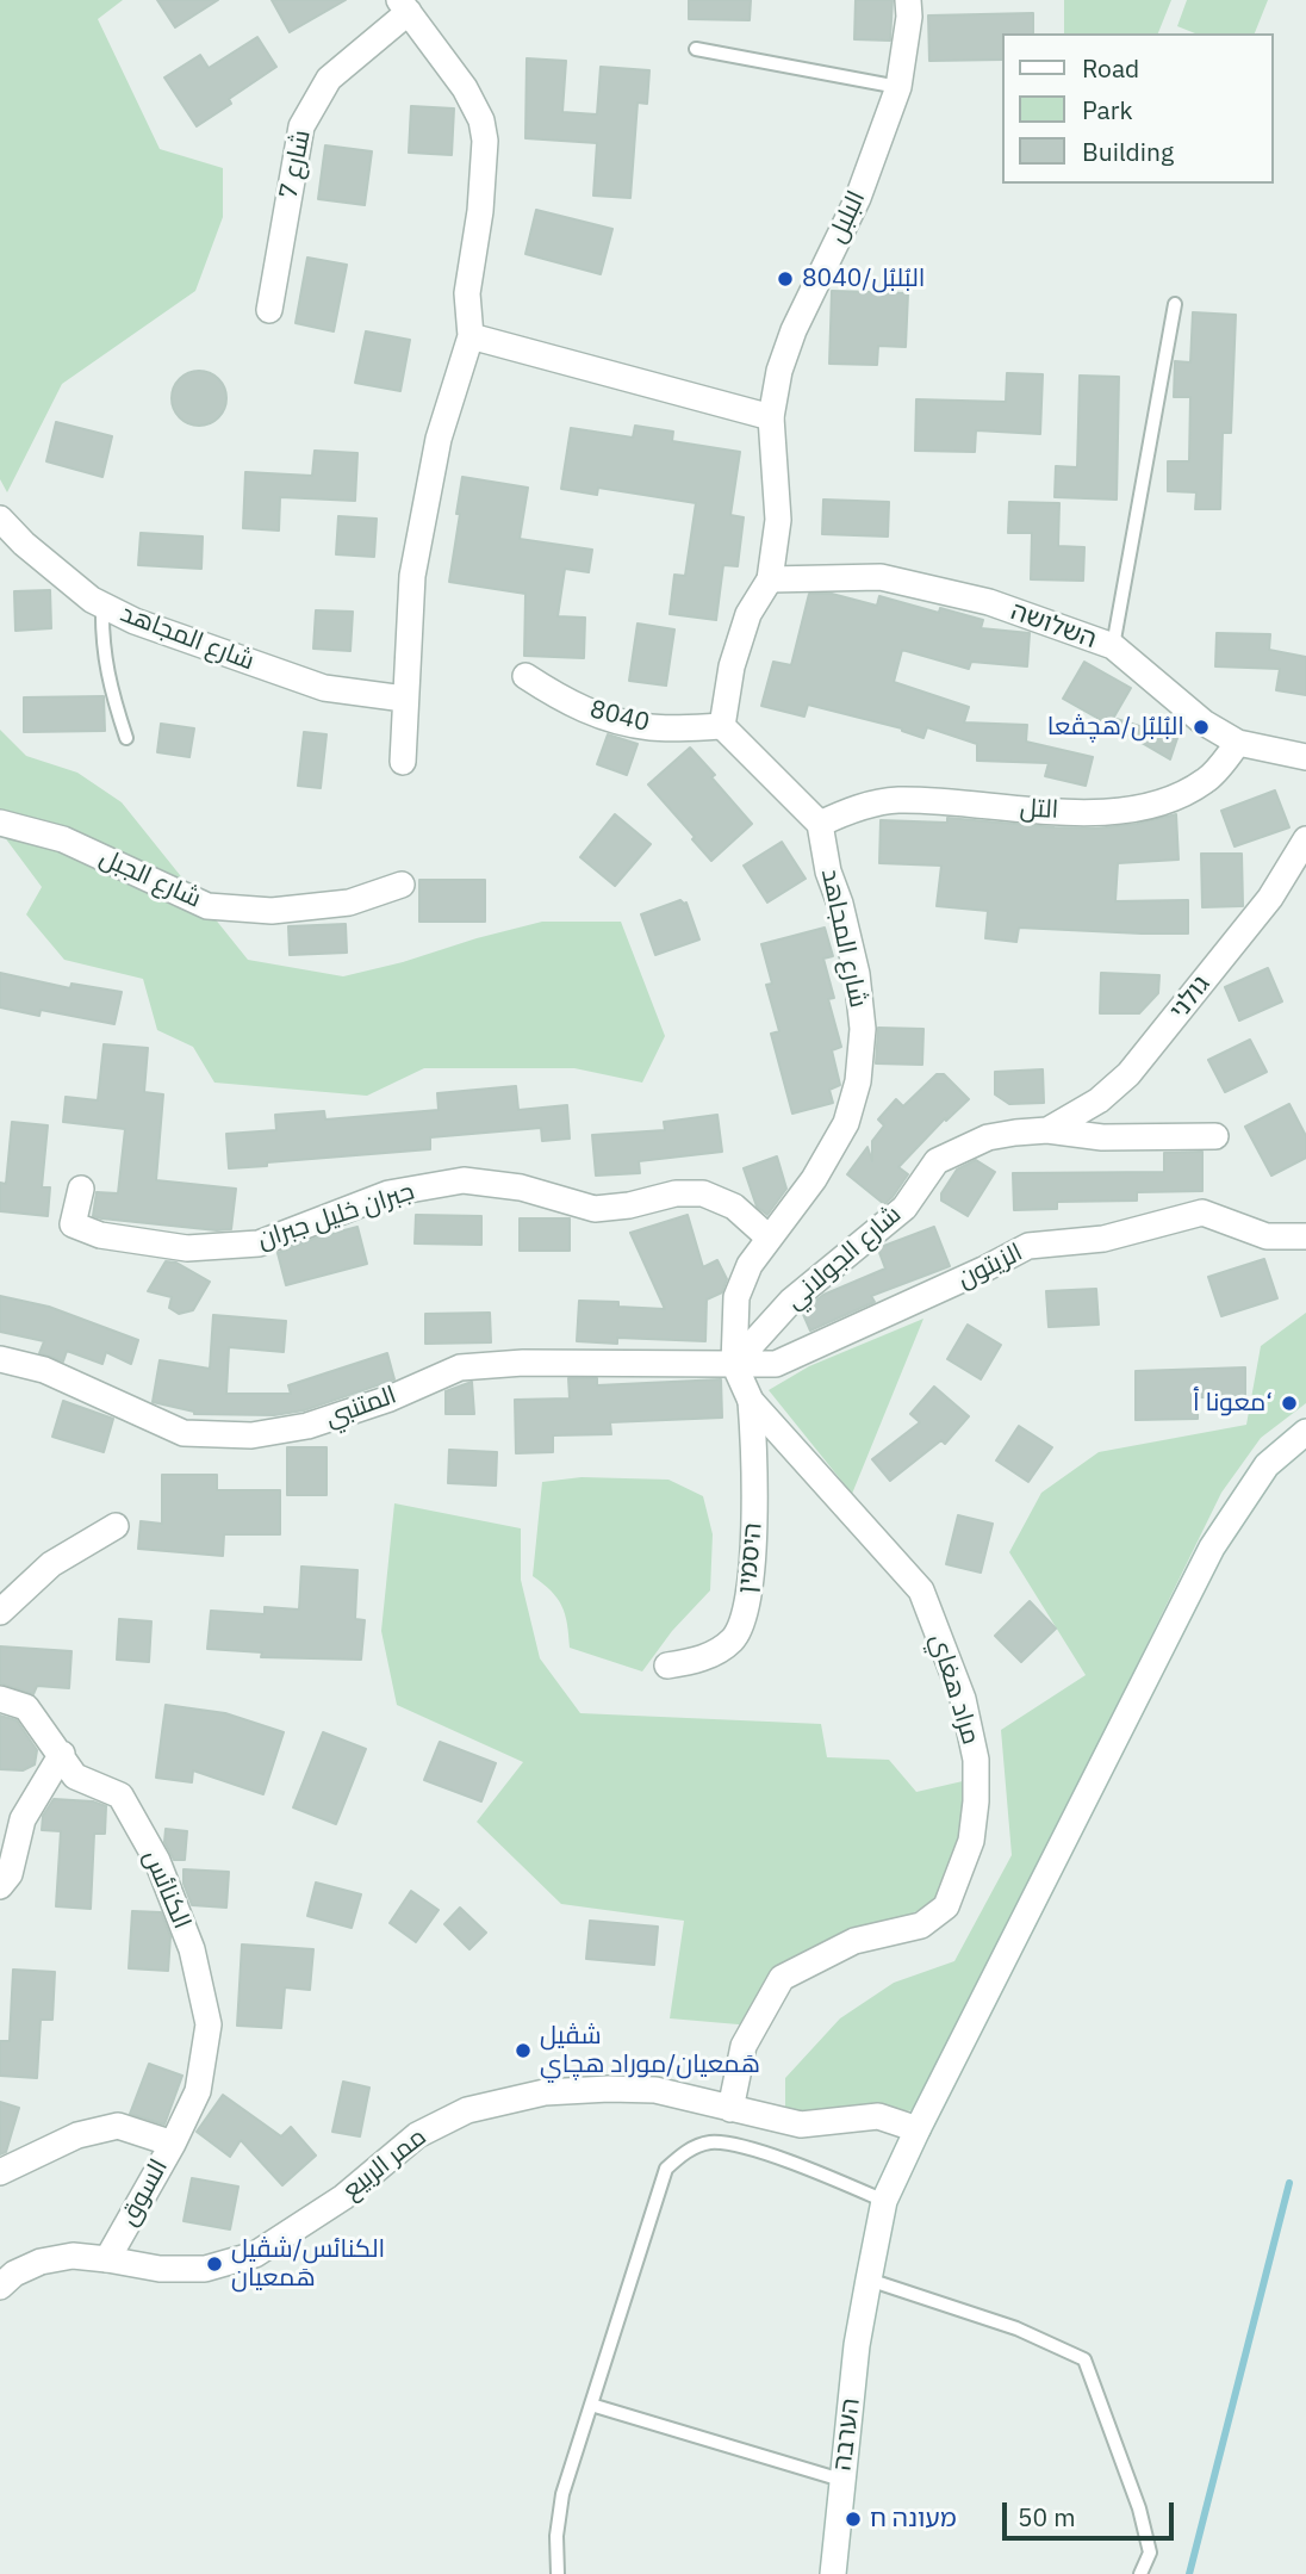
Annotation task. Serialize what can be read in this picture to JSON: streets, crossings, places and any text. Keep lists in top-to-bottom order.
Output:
{
  "streets": {
    "street": [
      "شارع 7",
      "البلبل",
      "השלושה",
      "شارع المجاهد",
      "8040",
      "التل",
      "شارع الجبل",
      "גולני",
      "جبران خليل جبران",
      "شارع الجولاني",
      "الزيتون",
      "المتنبي",
      "היסמין",
      "مراد هغاي",
      "الكنائس",
      "ممر الربيع",
      "السوق",
      "הערבה"
    ]
  },
  "crossings": [
    ["البلبل", "השלושה"],
    ["השלושה", "التل"],
    ["شارع المجاهد", "التل"],
    ["شارع المجاهد", "جبران خليل جبران"],
    ["شارع المجاهد", "شارع الجولاني"],
    ["شارع المجاهد", "الزيتون"],
    ["شارع المجاهد", "المتنبي"],
    ["شارع المجاهد", "مراد هغاي"],
    ["גולני", "شارع الجولاني"],
    ["شارع الجولاني", "الزيتون"],
    ["شارع الجولاني", "المتنبي"],
    ["شارع الجولاني", "مراد هغاي"],
    ["الزيتون", "المتنبي"],
    ["الزيتون", "مراد هغاي"],
    ["المتنبي", "مراد هغاي"],
    ["היסמין", "مراد هغاي"],
    ["مراد هغاي", "ممر الربيع"],
    ["الكنائس", "السوق"],
    ["ممر الربيع", "السوق"],
    ["ممر الربيع", "הערבה"]
  ],
  "places": [
    "البُلبُل/8040",
    "البُلبُل/هچڤعا",
    "معونا أ‘",
    "شڤيل هَمعيان/موراد هچاي",
    "الكنائس/شڤيل هَمعيان",
    "מעונה ח"
  ],
  "legend": ["Road", "Park", "Building"],
  "scale_bar": "50 m"
}
